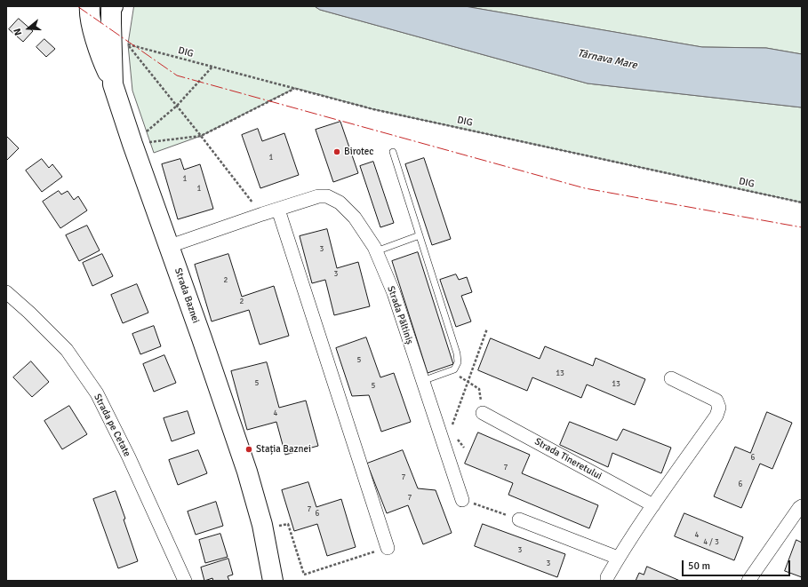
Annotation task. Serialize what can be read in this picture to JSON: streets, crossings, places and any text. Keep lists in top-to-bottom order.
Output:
{
  "streets": {
    "main road": ["Strada Baznei"],
    "street": ["Strada Păltiniș", "Strada pe Cetate", "Strada Tineretului"],
    "path": ["DIG"]
  },
  "crossings": [
    ["Strada Baznei", "Strada Păltiniș"]
  ],
  "water": ["Târnava Mare"],
  "places": ["Birotec", "Stația Baznei"],
  "house_numbers": [
    "1",
    "1",
    "1",
    "3",
    "3",
    "2",
    "2",
    "5",
    "13",
    "5",
    "13",
    "5",
    "4",
    "6",
    "7",
    "7",
    "6",
    "7",
    "7",
    "6",
    "4",
    "4 / 3",
    "3",
    "3"
  ],
  "scale_bar": "50 m",
  "north": "left"
}
